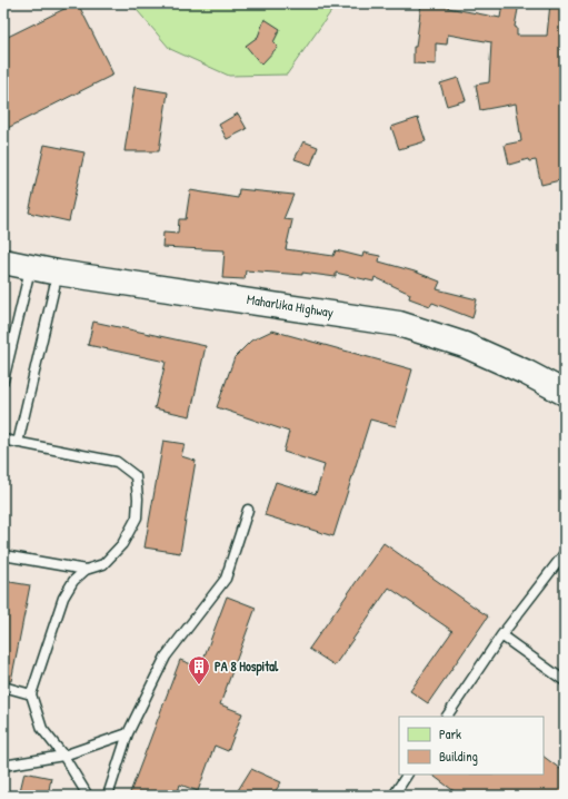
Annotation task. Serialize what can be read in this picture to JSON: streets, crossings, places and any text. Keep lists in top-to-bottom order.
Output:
{
  "streets": {
    "highway": ["Maharlika Highway"]
  },
  "places": {
    "building": ["PA 8 Hospital"]
  },
  "legend": ["Park", "Building"]
}
